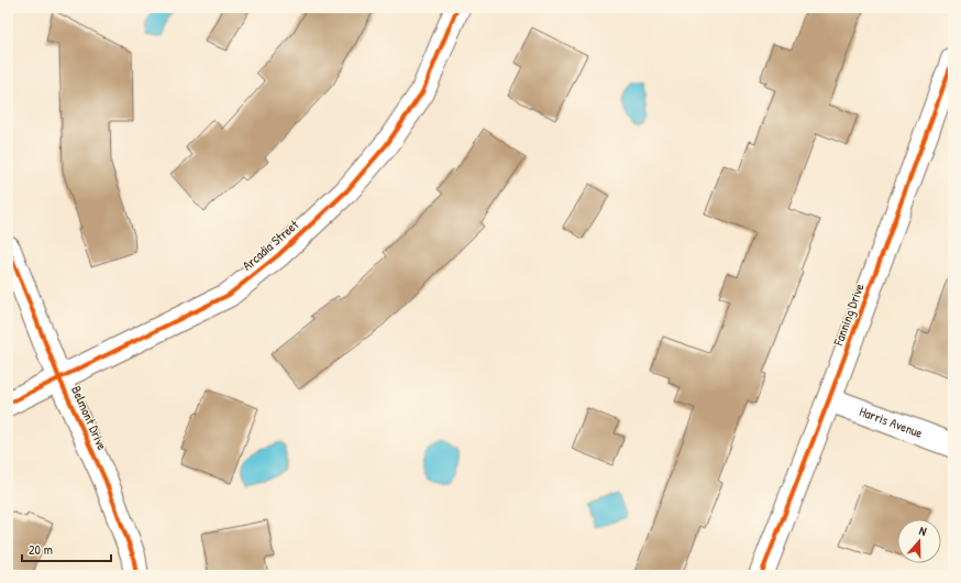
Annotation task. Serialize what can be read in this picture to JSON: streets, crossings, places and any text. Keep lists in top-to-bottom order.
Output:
{
  "streets": {
    "street": [
      "Arcadia Street",
      "Fanning Drive",
      "Belmont Drive",
      "Harris Avenue"
    ]
  },
  "crossings": [
    ["Arcadia Street", "Belmont Drive"],
    ["Fanning Drive", "Harris Avenue"]
  ],
  "scale_bar": "20 m",
  "north": "top"
}
